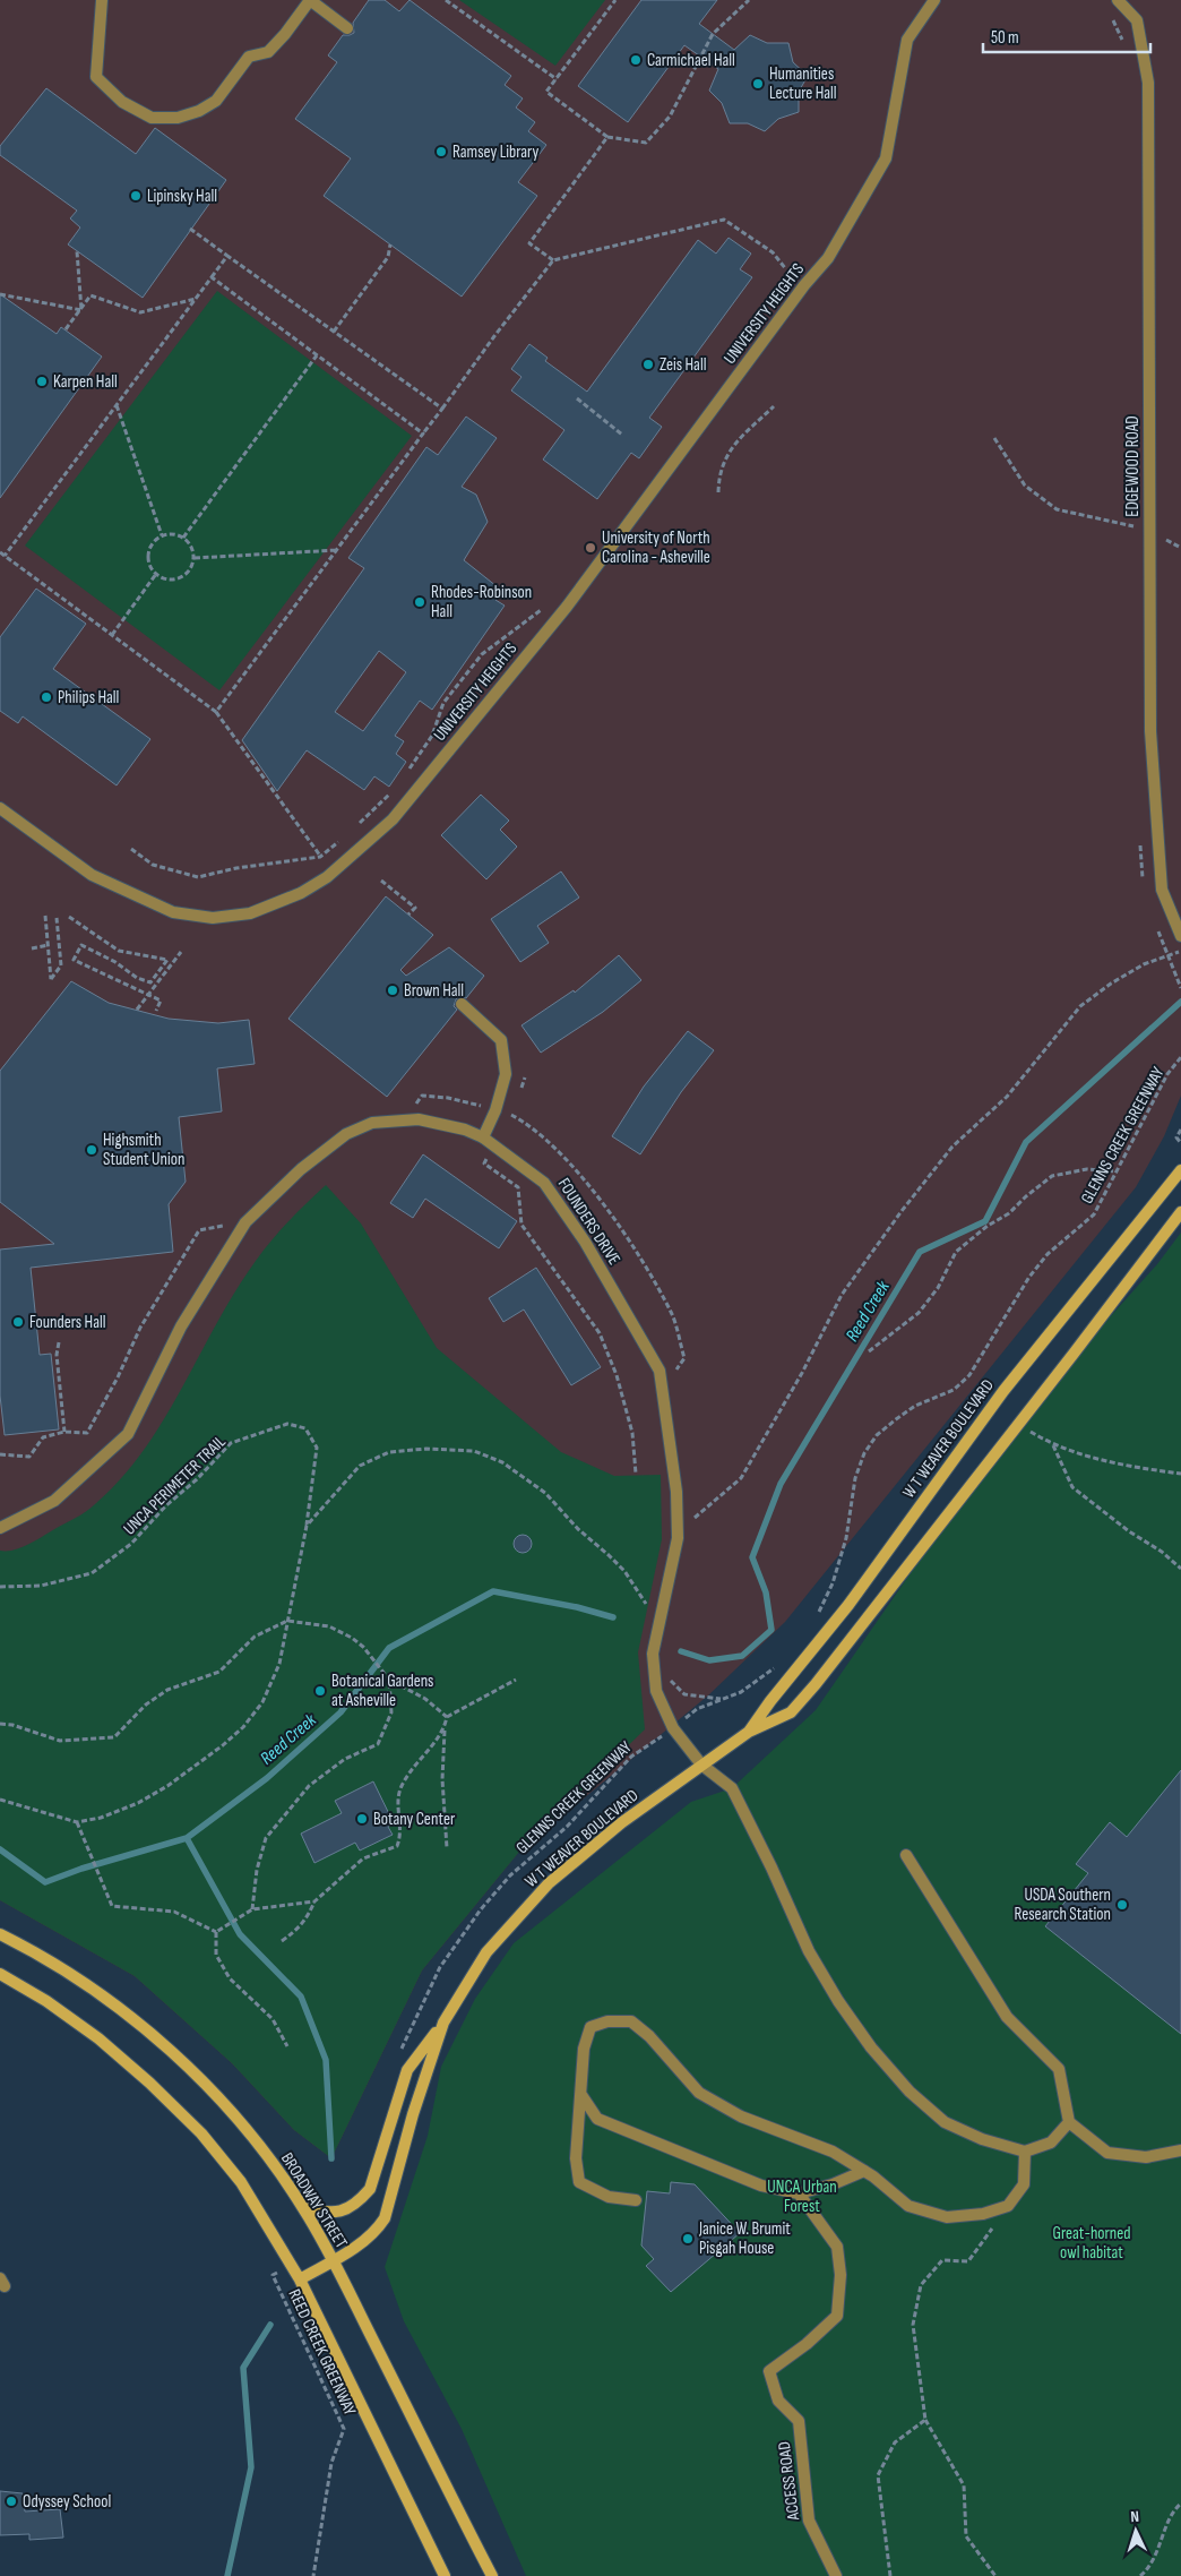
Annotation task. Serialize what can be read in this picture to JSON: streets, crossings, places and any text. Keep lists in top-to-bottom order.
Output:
{
  "streets": {
    "main road": ["W T WEAVER BOULEVARD", "BROADWAY STREET"],
    "street": [
      "UNIVERSITY HEIGHTS",
      "EDGEWOOD ROAD",
      "FOUNDERS DRIVE",
      "ACCESS ROAD"
    ],
    "path": ["GLENNS CREEK GREENWAY", "UNCA PERIMETER TRAIL", "REED CREEK GREENWAY"]
  },
  "crossings": [
    ["GLENNS CREEK GREENWAY", "FOUNDERS DRIVE"],
    ["FOUNDERS DRIVE", "W T WEAVER BOULEVARD"],
    ["W T WEAVER BOULEVARD", "BROADWAY STREET"]
  ],
  "water": ["Reed Creek"],
  "parks": ["UNCA Urban Forest", "Great-horned owl habitat"],
  "places": [
    "Carmichael Hall",
    "Humanities Lecture Hall",
    "Ramsey Library",
    "Lipinsky Hall",
    "Zeis Hall",
    "Karpen Hall",
    "University of North Carolina - Asheville",
    "Rhodes-Robinson Hall",
    "Philips Hall",
    "Brown Hall",
    "Highsmith Student Union",
    "Founders Hall",
    "Botanical Gardens at Asheville",
    "Botany Center",
    "USDA Southern Research Station",
    "Janice W. Brumit Pisgah House",
    "Odyssey School"
  ],
  "scale_bar": "50 m",
  "north": "top"
}
